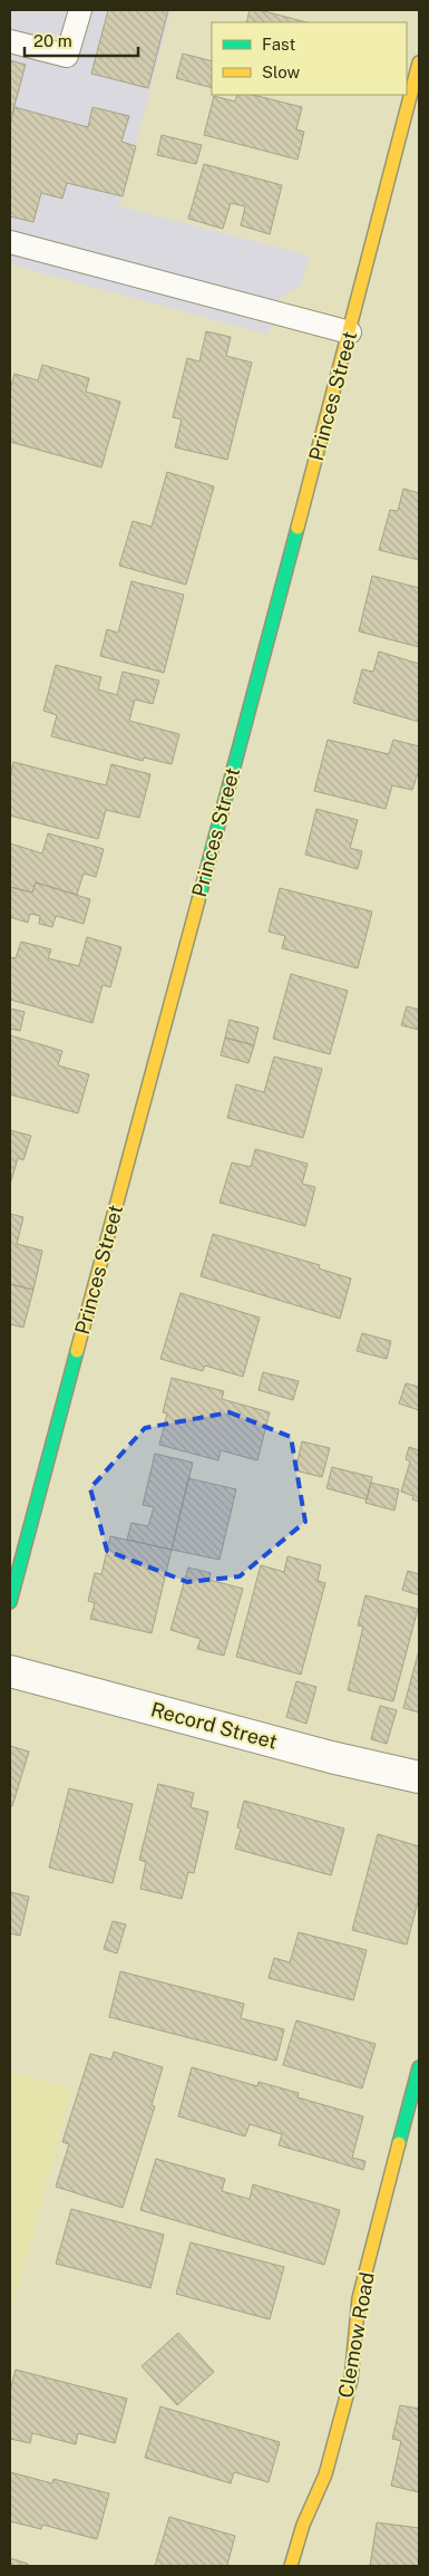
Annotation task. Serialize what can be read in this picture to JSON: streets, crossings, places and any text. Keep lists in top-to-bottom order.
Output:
{
  "streets": {
    "street": ["Princes Street", "Record Street", "Clemow Road"]
  },
  "legend": ["Fast", "Slow"],
  "scale_bar": "20 m"
}
